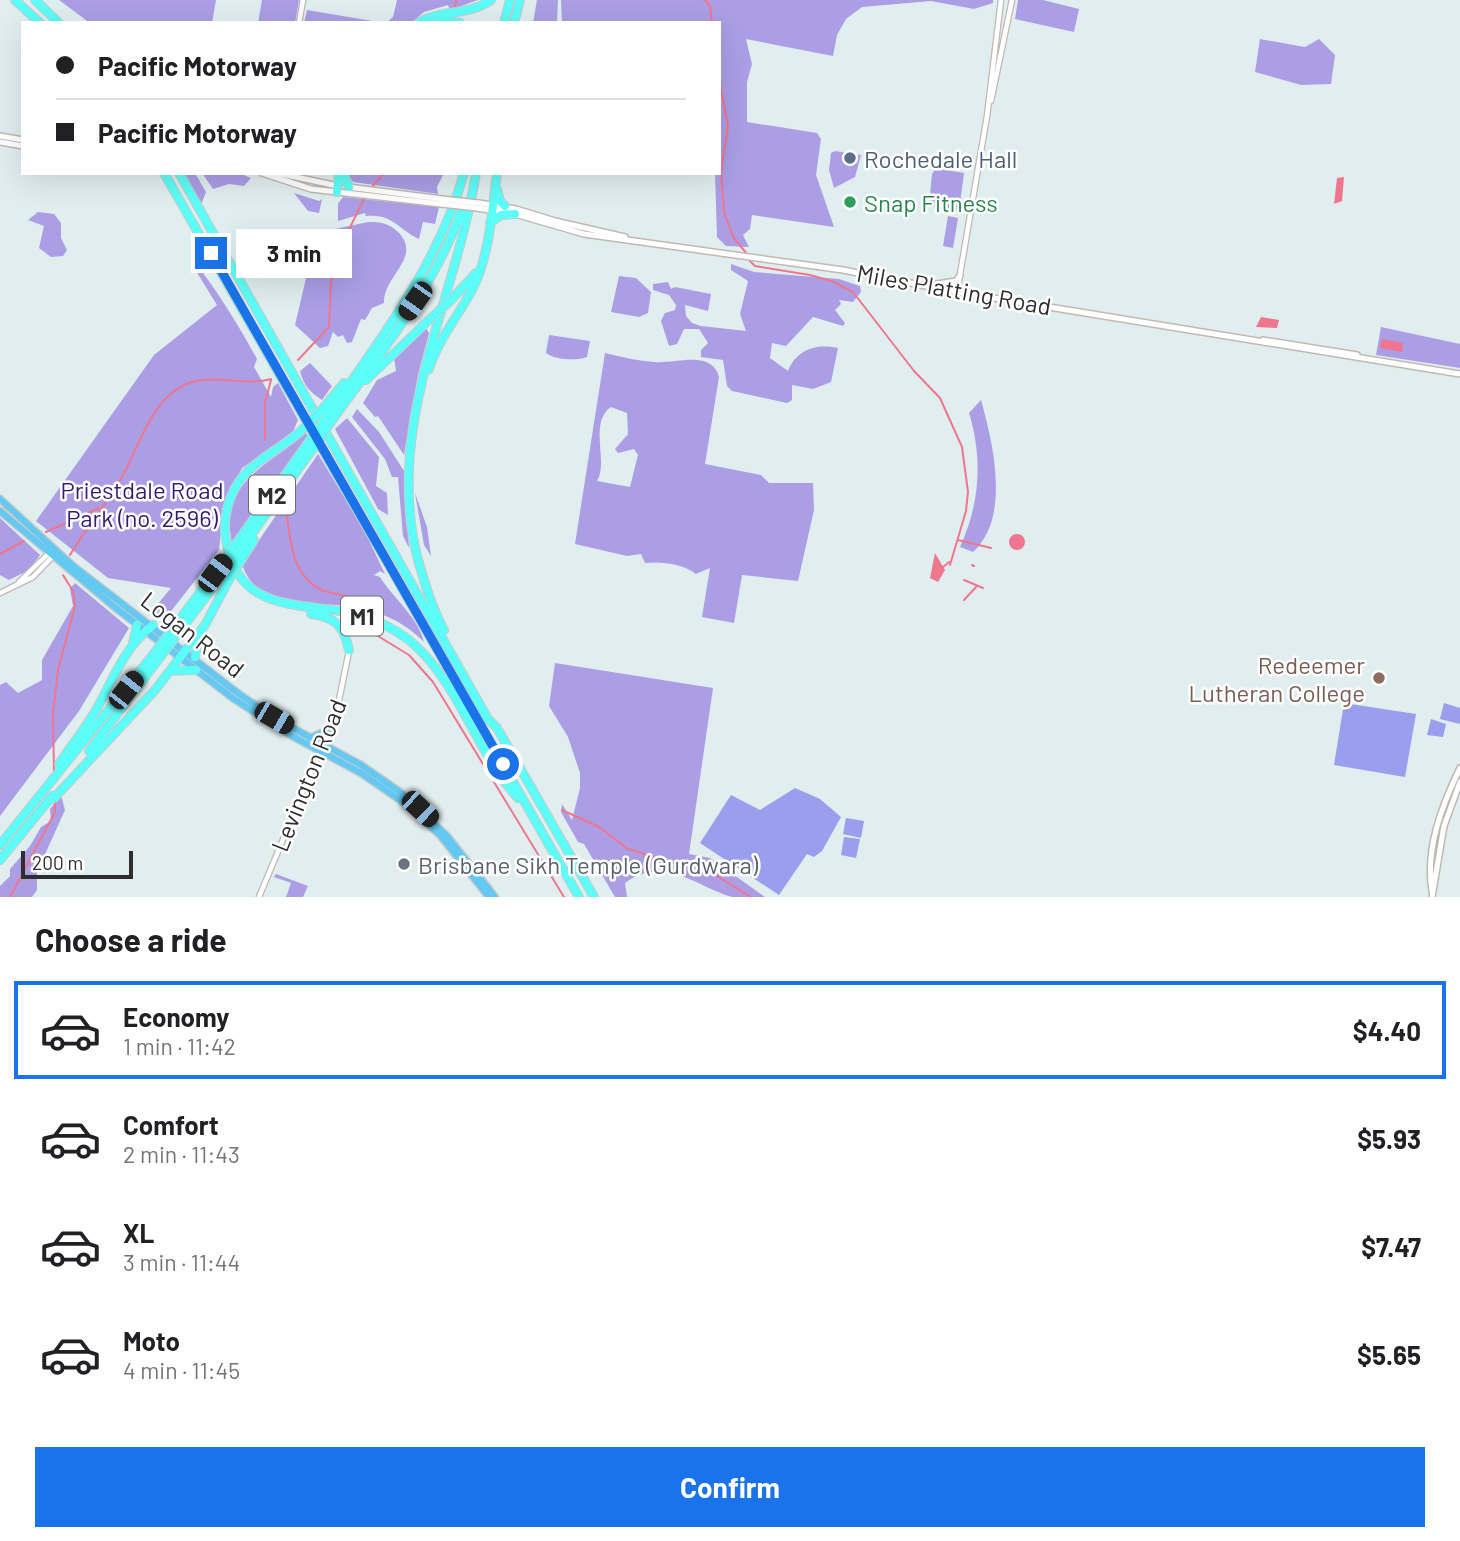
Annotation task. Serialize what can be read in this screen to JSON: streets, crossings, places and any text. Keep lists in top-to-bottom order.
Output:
{
  "streets": {
    "highway": ["M2", "M1"],
    "main road": ["Miles Platting Road", "Logan Road"],
    "street": ["Levington Road"]
  },
  "crossings": [
    ["M2", "M1"],
    ["Logan Road", "Levington Road"]
  ],
  "parks": ["Priestdale Road Park (no. 2596)"],
  "places": [
    "Rochedale Hall",
    "Snap Fitness",
    "Redeemer Lutheran College",
    "Brisbane Sikh Temple (Gurdwara)"
  ],
  "scale_bar": "200 m",
  "page": {
    "banner": ["Pacific Motorway", "Pacific Motorway"],
    "bubble": "3 min",
    "scale": "200 m",
    "heading": "Choose a ride",
    "list": [
      {
        "name": "Economy",
        "note": "1 min · 11:42",
        "value": "$4.40"
      },
      {
        "name": "Comfort",
        "note": "2 min · 11:43",
        "value": "$5.93"
      },
      {
        "name": "XL",
        "note": "3 min · 11:44",
        "value": "$7.47"
      },
      {
        "name": "Moto",
        "note": "4 min · 11:45",
        "value": "$5.65"
      }
    ],
    "buttons": "Confirm"
  }
}
